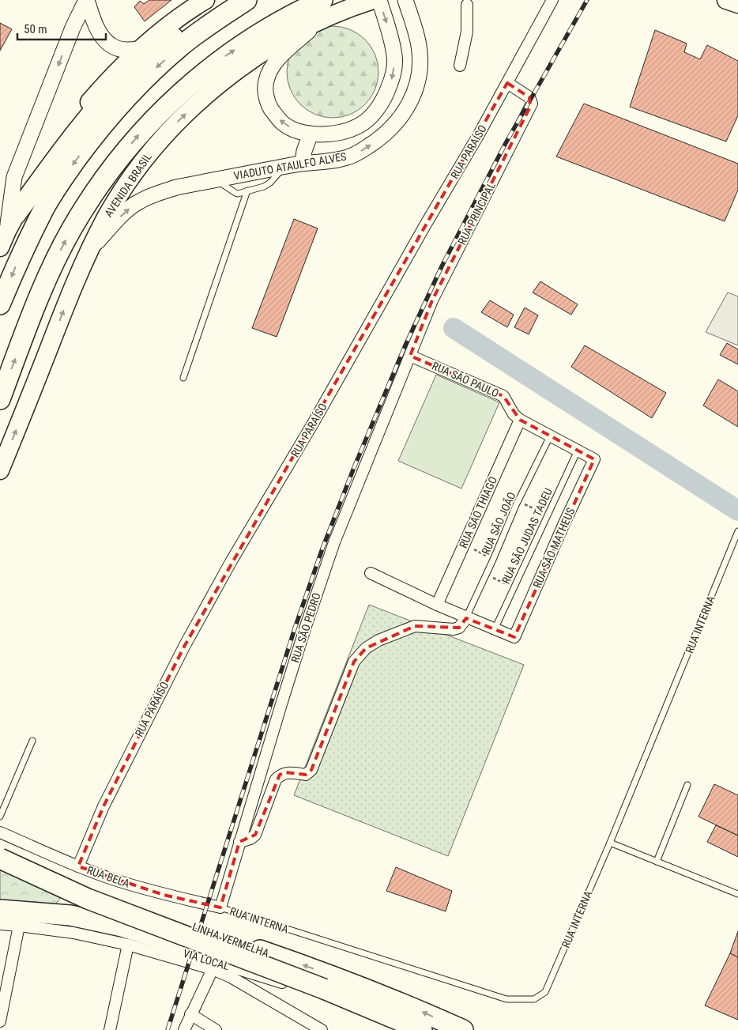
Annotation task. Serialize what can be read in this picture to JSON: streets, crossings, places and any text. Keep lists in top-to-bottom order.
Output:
{
  "streets": {
    "highway": ["AVENIDA BRASIL", "LINHA VERMELHA"],
    "main road": ["VIADUTO ATAULFO ALVES"],
    "street": [
      "RUA PARAÍSO",
      "RUA PRINCIPAL",
      "RUA SÃO PAULO",
      "RUA SÃO THIAGO",
      "RUA SÃO MATHEUS",
      "RUA SÃO PEDRO",
      "RUA BELA",
      "VIA LOCAL"
    ],
    "lane": ["RUA SÃO JOÃO", "RUA SÃO JUDAS TADEU", "RUA INTERNA"]
  },
  "crossings": [
    ["RUA PARAÍSO", "RUA PRINCIPAL"],
    ["RUA PARAÍSO", "RUA BELA"],
    ["VIADUTO ATAULFO ALVES", "AVENIDA BRASIL"],
    ["RUA PRINCIPAL", "RUA SÃO PAULO"],
    ["RUA PRINCIPAL", "RUA SÃO PEDRO"],
    ["RUA SÃO PAULO", "RUA SÃO THIAGO"],
    ["RUA SÃO PAULO", "RUA SÃO JOÃO"],
    ["RUA SÃO PAULO", "RUA SÃO JUDAS TADEU"],
    ["RUA SÃO PAULO", "RUA SÃO MATHEUS"],
    ["RUA SÃO PAULO", "RUA SÃO PEDRO"],
    ["RUA SÃO JUDAS TADEU", "RUA SÃO MATHEUS"],
    ["RUA INTERNA", "RUA SÃO PEDRO"],
    ["RUA INTERNA", "RUA BELA"],
    ["RUA SÃO PEDRO", "RUA BELA"]
  ],
  "one_way": ["VIADUTO ATAULFO ALVES"],
  "scale_bar": "50 m"
}
